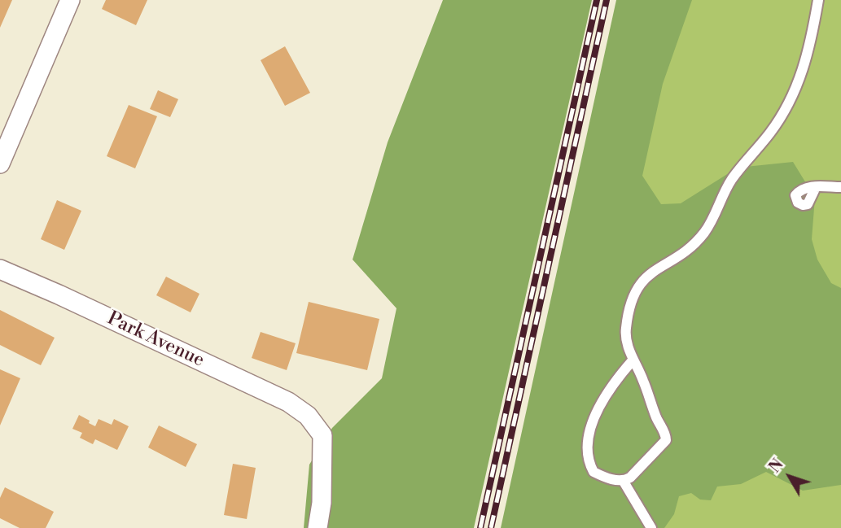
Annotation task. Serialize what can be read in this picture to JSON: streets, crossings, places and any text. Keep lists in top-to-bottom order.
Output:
{
  "streets": {
    "street": ["Park Avenue"]
  },
  "north": "top left"
}
